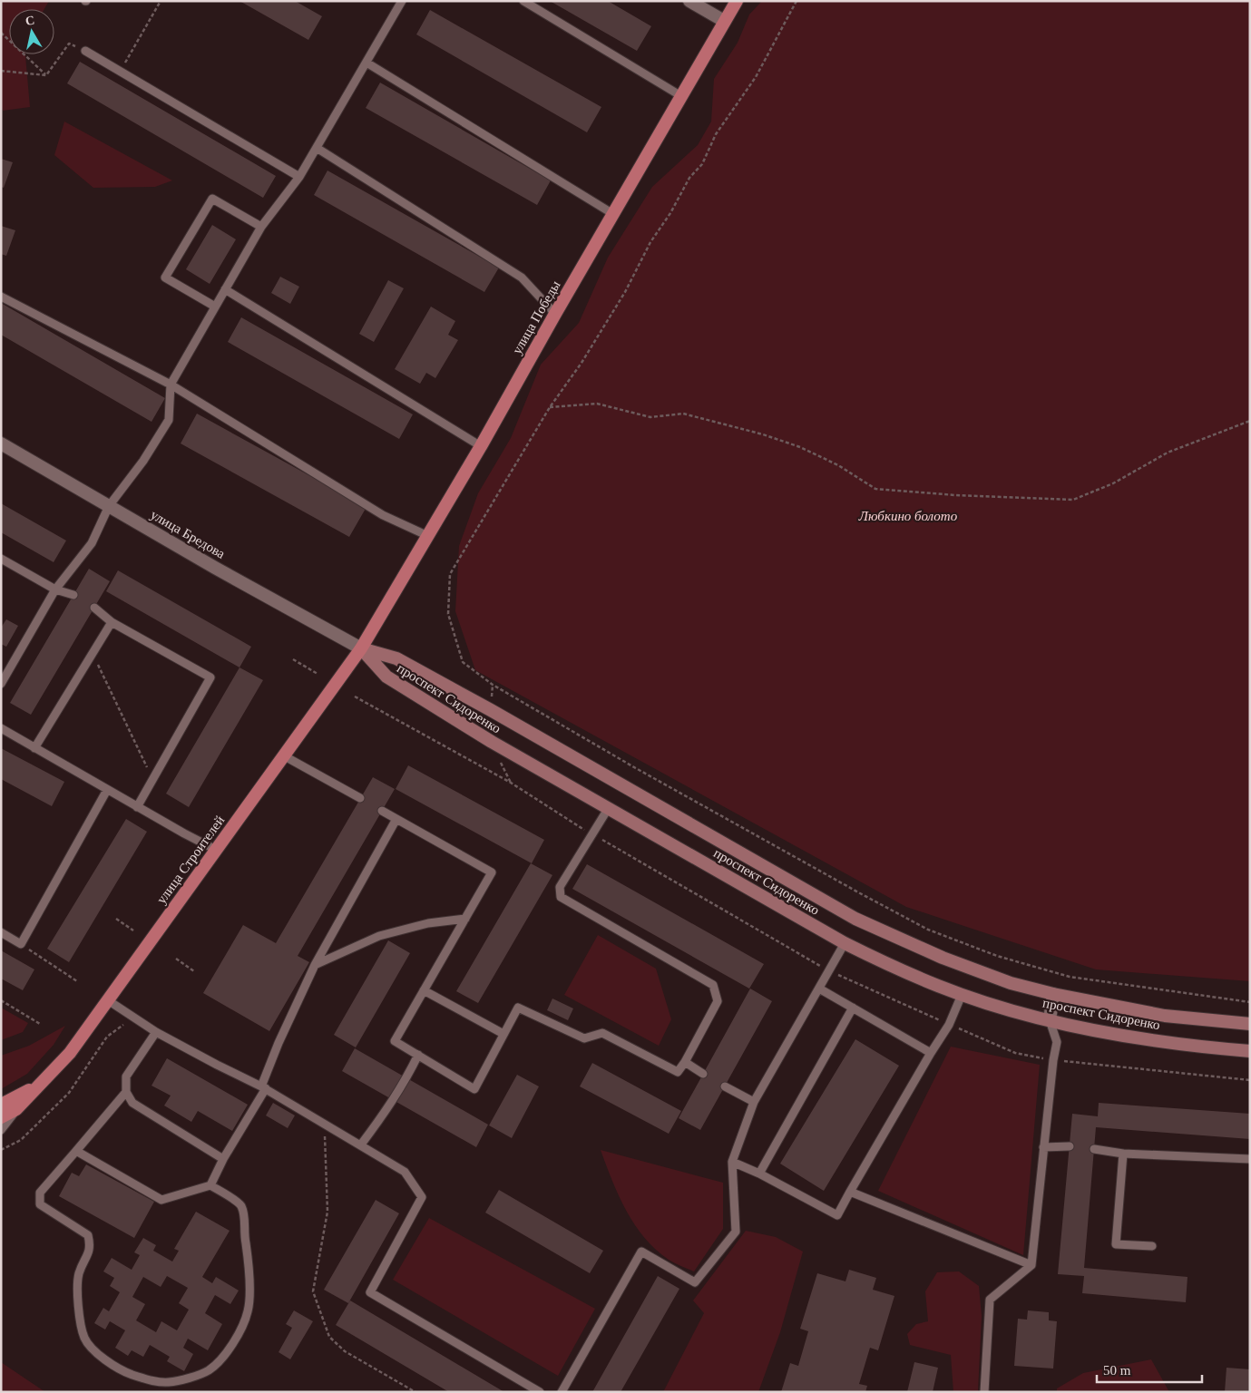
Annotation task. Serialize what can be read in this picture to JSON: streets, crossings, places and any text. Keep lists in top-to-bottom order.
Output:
{
  "streets": {
    "main road": ["улица Победы", "проспект Сидоренко", "улица Строителей"],
    "street": ["улица Бредова"]
  },
  "crossings": [
    ["улица Победы", "улица Бредова"],
    ["улица Победы", "проспект Сидоренко"],
    ["улица Победы", "улица Строителей"],
    ["улица Бредова", "проспект Сидоренко"],
    ["улица Бредова", "улица Строителей"],
    ["проспект Сидоренко", "улица Строителей"]
  ],
  "parks": ["Любкино болото"],
  "scale_bar": "50 m",
  "north": "top"
}
